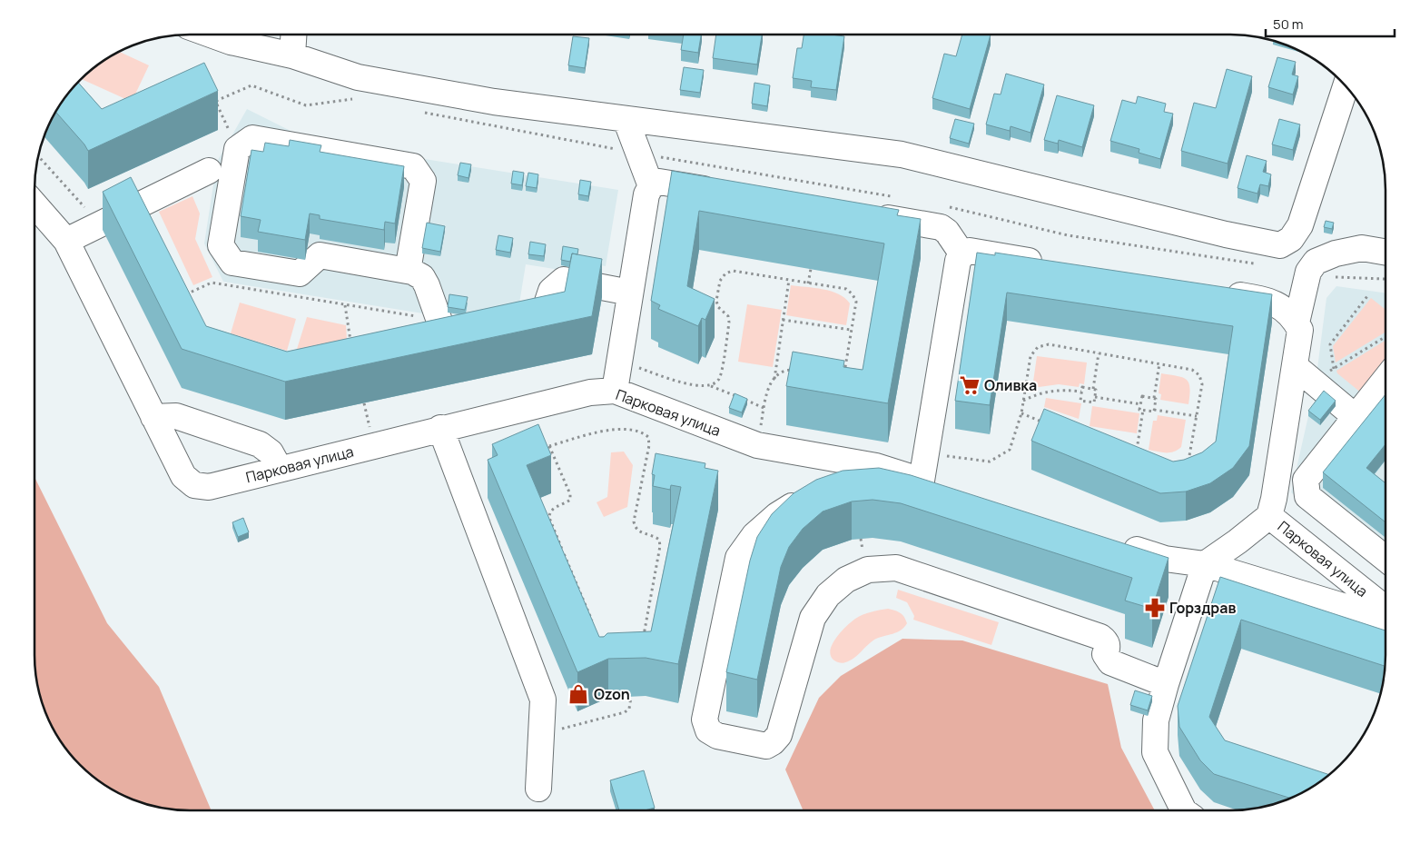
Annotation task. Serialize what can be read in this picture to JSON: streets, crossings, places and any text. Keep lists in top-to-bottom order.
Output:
{
  "streets": {
    "street": ["Парковая улица"]
  },
  "places": {
    "supermarket": ["Оливка"],
    "pharmacy": ["Горздрав"],
    "shop": ["Ozon"]
  },
  "scale_bar": "50 m"
}
